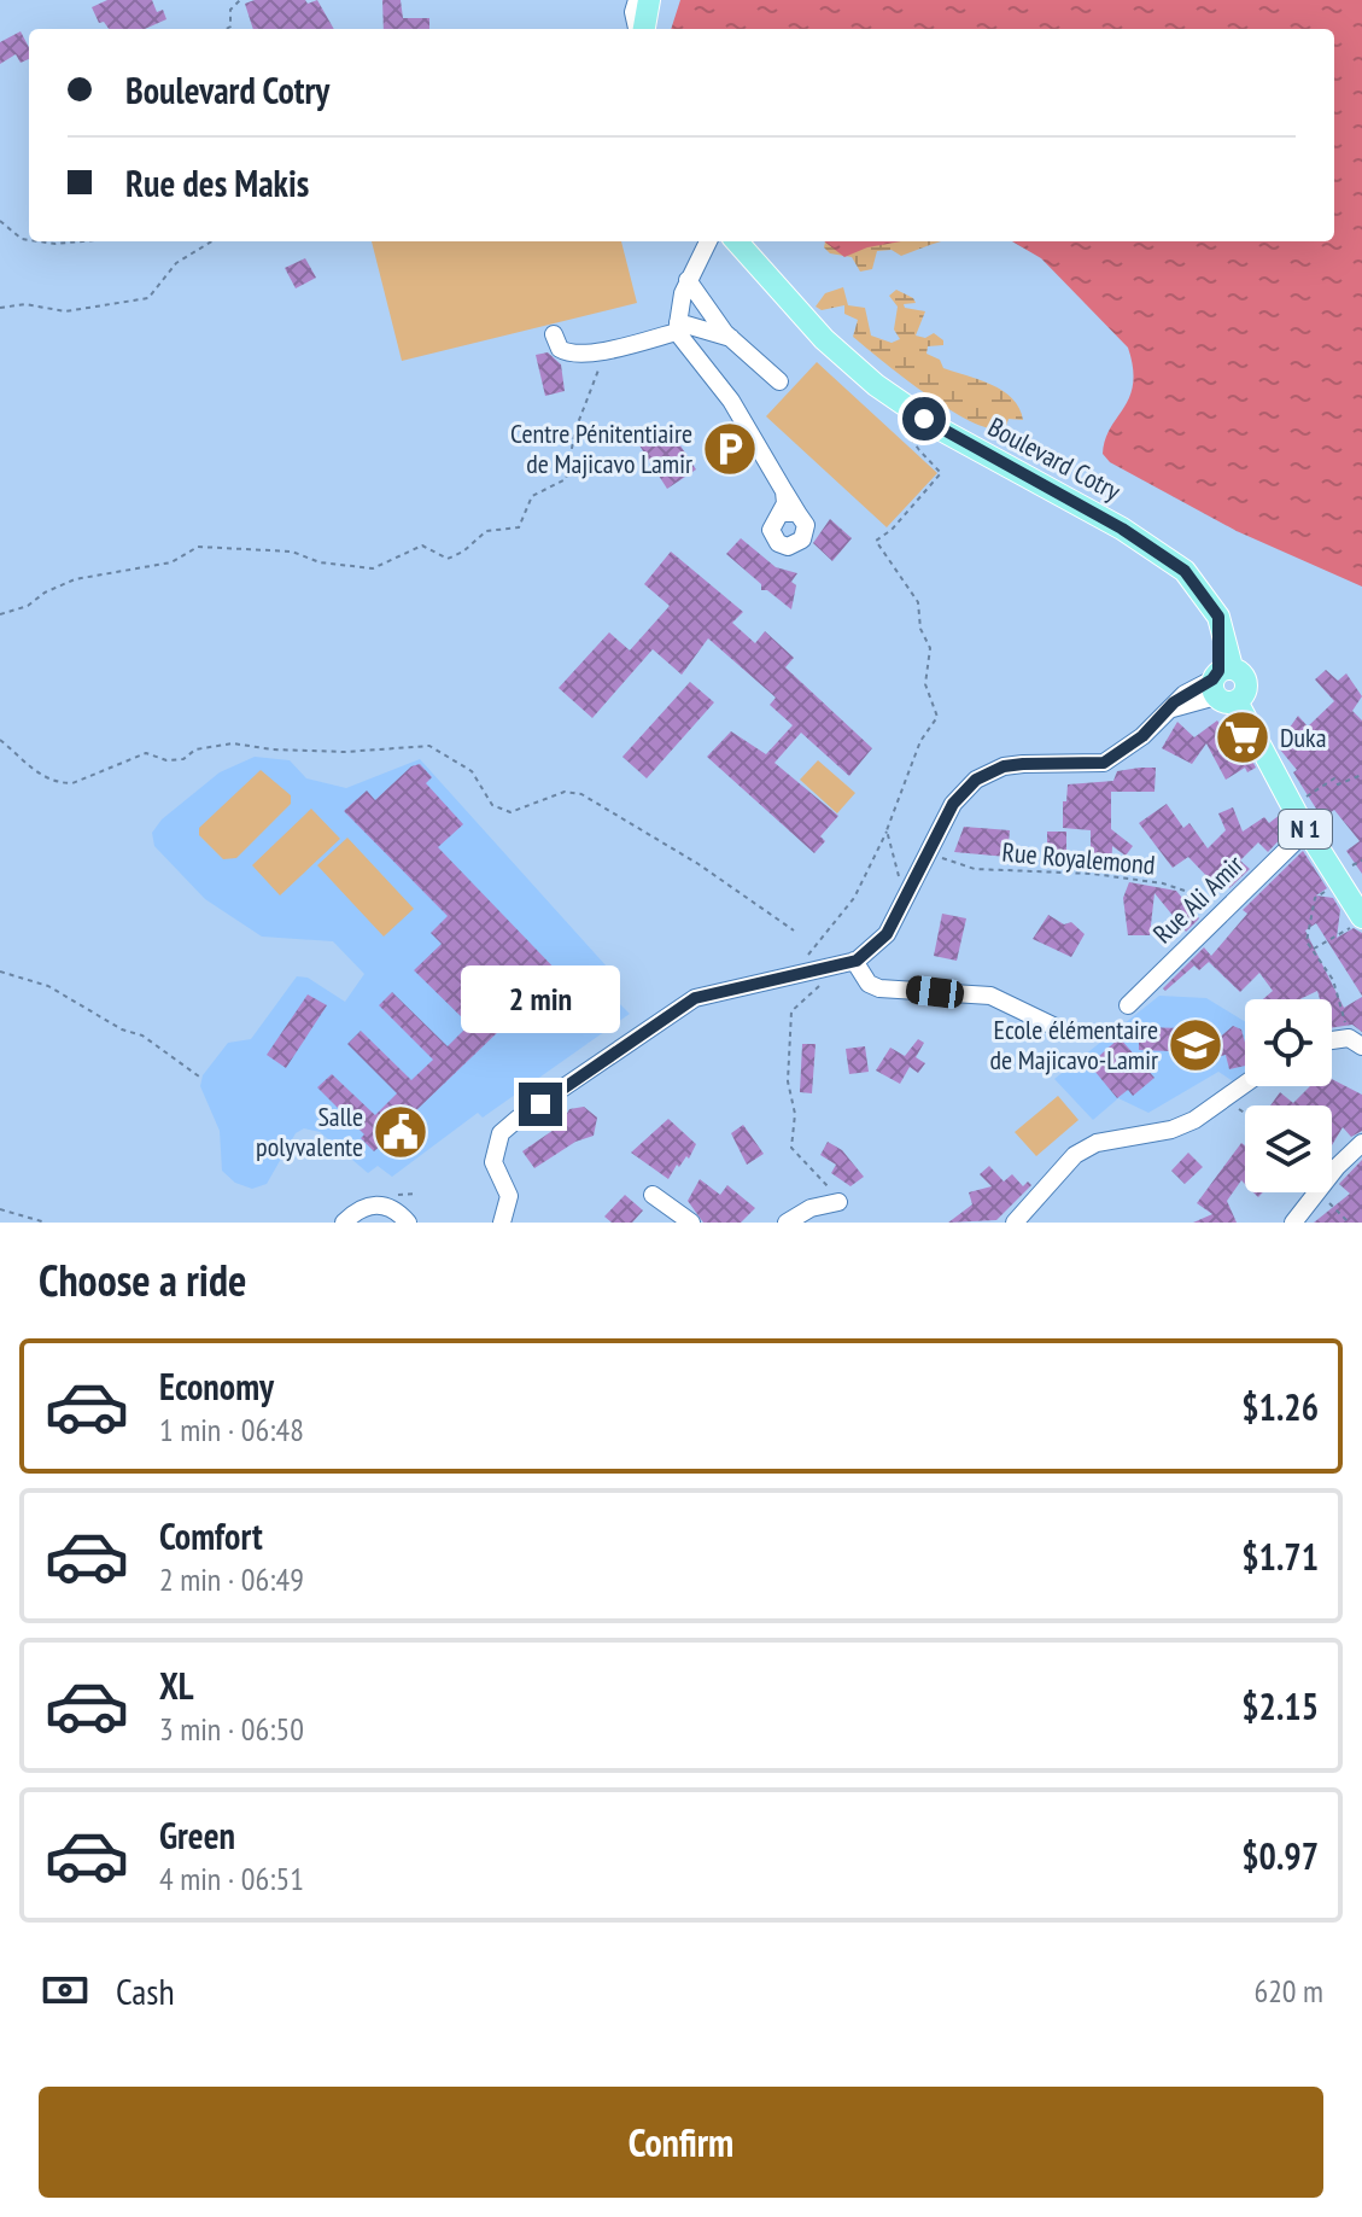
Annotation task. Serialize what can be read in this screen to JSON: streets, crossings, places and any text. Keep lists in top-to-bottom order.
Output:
{
  "streets": {
    "main road": ["Boulevard Cotry", "N 1"],
    "street": ["Rue Ali Amir"],
    "path": ["Rue Royalemond"]
  },
  "crossings": [
    ["Boulevard Cotry", "N 1"],
    ["N 1", "Rue Ali Amir"],
    ["Rue Royalemond", "Rue Ali Amir"]
  ],
  "places": {
    "parking": ["Centre Pénitentiaire de Majicavo Lamir"],
    "supermarket": ["Duka"],
    "school or university": ["Ecole élémentaire de Majicavo-Lamir"],
    "public building": ["Salle polyvalente"]
  },
  "page": {
    "banner": ["Boulevard Cotry", "Rue des Makis"],
    "bubble": "2 min",
    "heading": "Choose a ride",
    "list": [
      {
        "name": "Economy",
        "note": "1 min · 06:48",
        "value": "$1.26"
      },
      {
        "name": "Comfort",
        "note": "2 min · 06:49",
        "value": "$1.71"
      },
      {
        "name": "XL",
        "note": "3 min · 06:50",
        "value": "$2.15"
      },
      {
        "name": "Green",
        "note": "4 min · 06:51",
        "value": "$0.97"
      }
    ],
    "pay": ["Cash", "620 m"],
    "buttons": "Confirm"
  }
}
